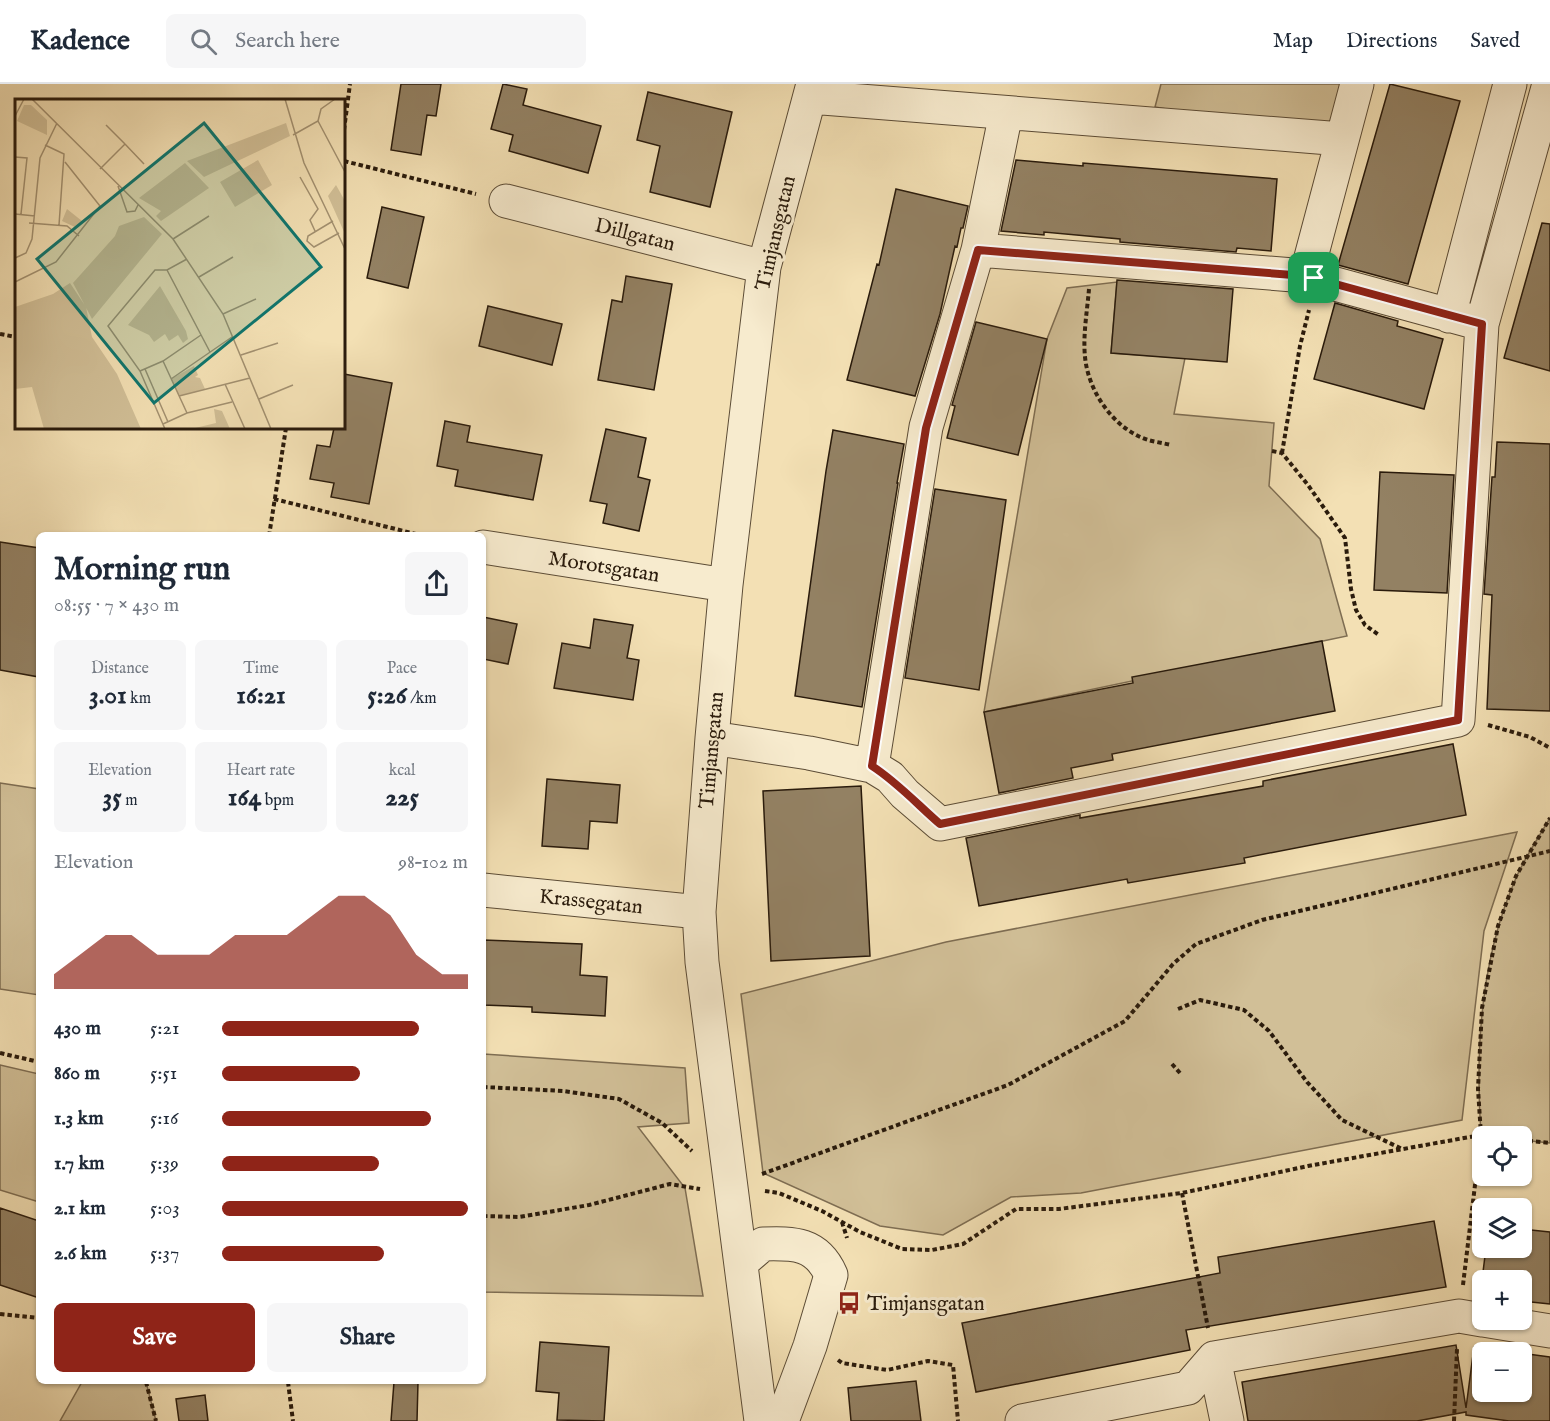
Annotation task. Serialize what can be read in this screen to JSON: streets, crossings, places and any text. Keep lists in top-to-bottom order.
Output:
{
  "streets": {
    "street": [
      "Timjansgatan",
      "Dillgatan",
      "Morotsgatan",
      "Krassegatan"
    ]
  },
  "crossings": [
    ["Timjansgatan", "Dillgatan"],
    ["Timjansgatan", "Morotsgatan"],
    ["Timjansgatan", "Krassegatan"]
  ],
  "places": {
    "bus stop": ["Timjansgatan"]
  },
  "page": {
    "header": "Kadence",
    "search": "Search here",
    "nav": ["Map", "Directions", "Saved"],
    "heading": ["Morning run", "08:55 · 7 × 430 m"],
    "stats": [
      ["Distance", "3.01 km"],
      ["Time", "16:21"],
      ["Pace", "5:26 /km"],
      ["Elevation", "35 m"],
      ["Heart rate", "164 bpm"],
      ["kcal", "225"]
    ],
    "chart": ["Elevation", "98–102 m"],
    "list": [
      {
        "name": "430 m",
        "note": "5:21"
      },
      {
        "name": "860 m",
        "note": "5:51"
      },
      {
        "name": "1.3 km",
        "note": "5:16"
      },
      {
        "name": "1.7 km",
        "note": "5:39"
      },
      {
        "name": "2.1 km",
        "note": "5:03"
      },
      {
        "name": "2.6 km",
        "note": "5:37"
      }
    ],
    "map_buttons": ["+", "−"],
    "buttons": ["Save", "Share"]
  }
}
